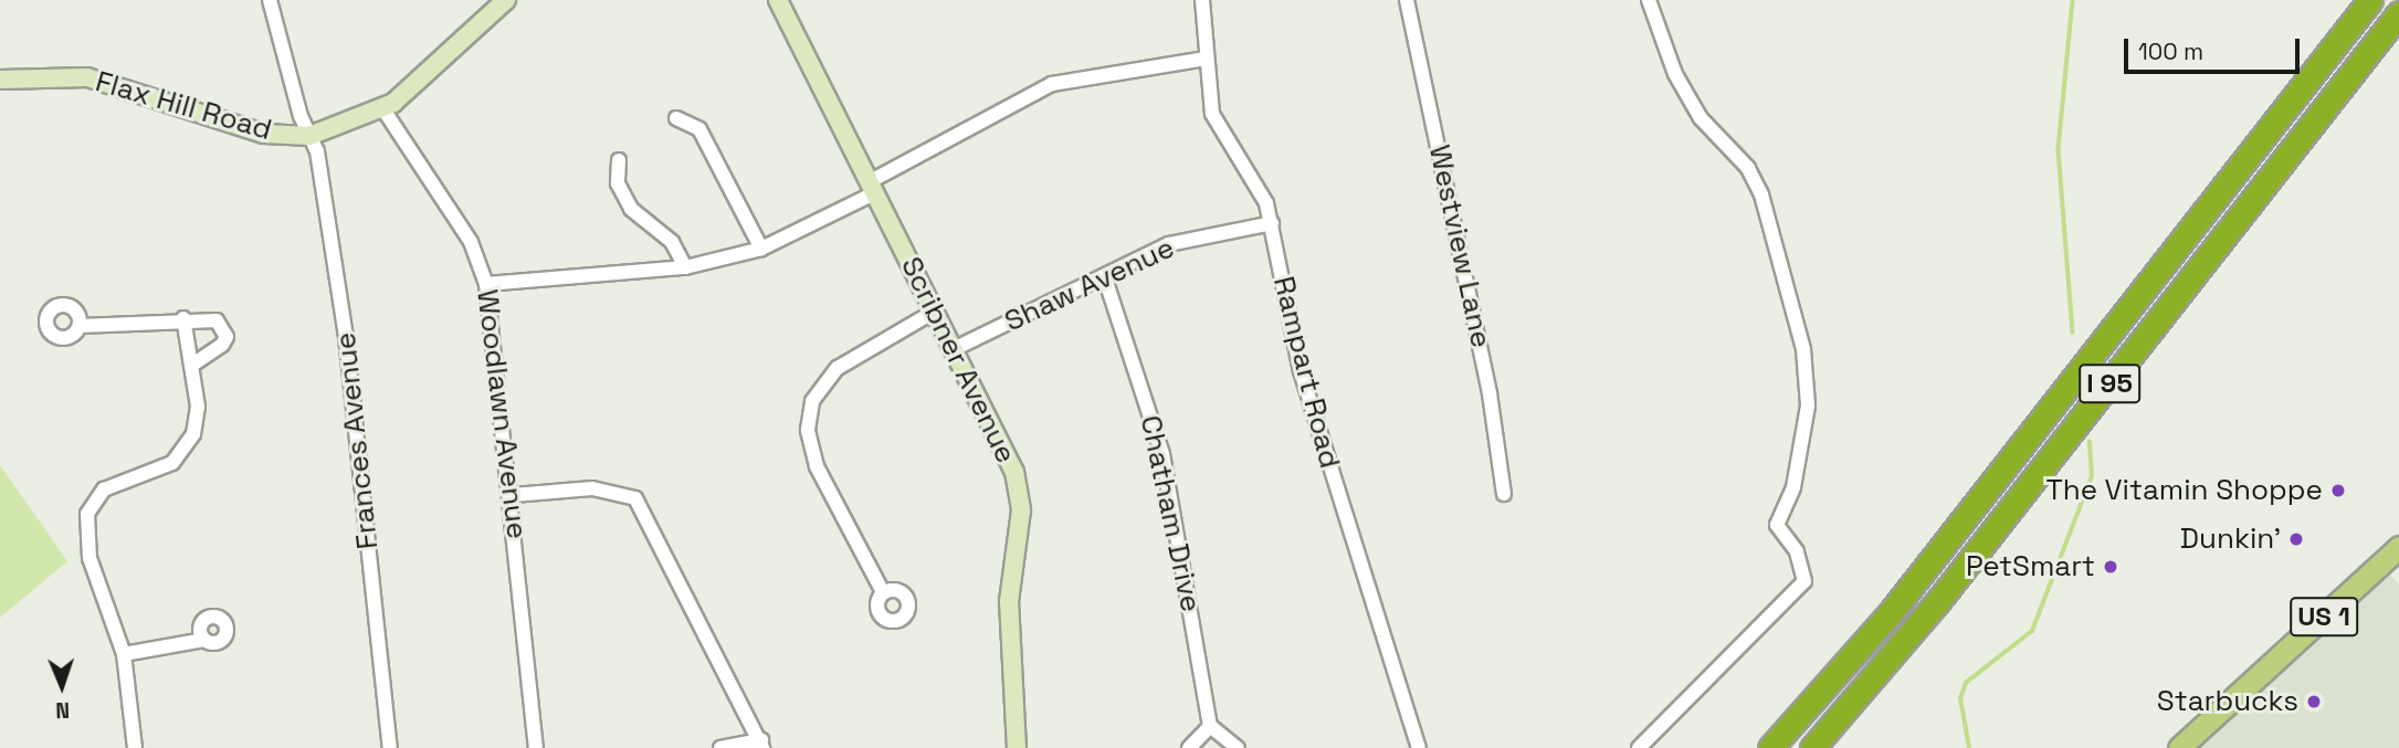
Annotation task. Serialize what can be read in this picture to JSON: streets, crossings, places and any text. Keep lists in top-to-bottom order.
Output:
{
  "streets": {
    "highway": ["I 95"],
    "main road": ["US 1"],
    "street": [
      "Flax Hill Road",
      "Westview Lane",
      "Shaw Avenue",
      "Scribner Avenue",
      "Rampart Road",
      "Woodlawn Avenue",
      "Frances Avenue",
      "Chatham Drive"
    ]
  },
  "crossings": [
    ["Flax Hill Road", "Woodlawn Avenue"],
    ["Flax Hill Road", "Frances Avenue"],
    ["Shaw Avenue", "Scribner Avenue"],
    ["Shaw Avenue", "Rampart Road"],
    ["Shaw Avenue", "Chatham Drive"]
  ],
  "places": [
    "The Vitamin Shoppe",
    "Dunkin'",
    "PetSmart",
    "Starbucks"
  ],
  "scale_bar": "100 m",
  "north": "bottom"
}
